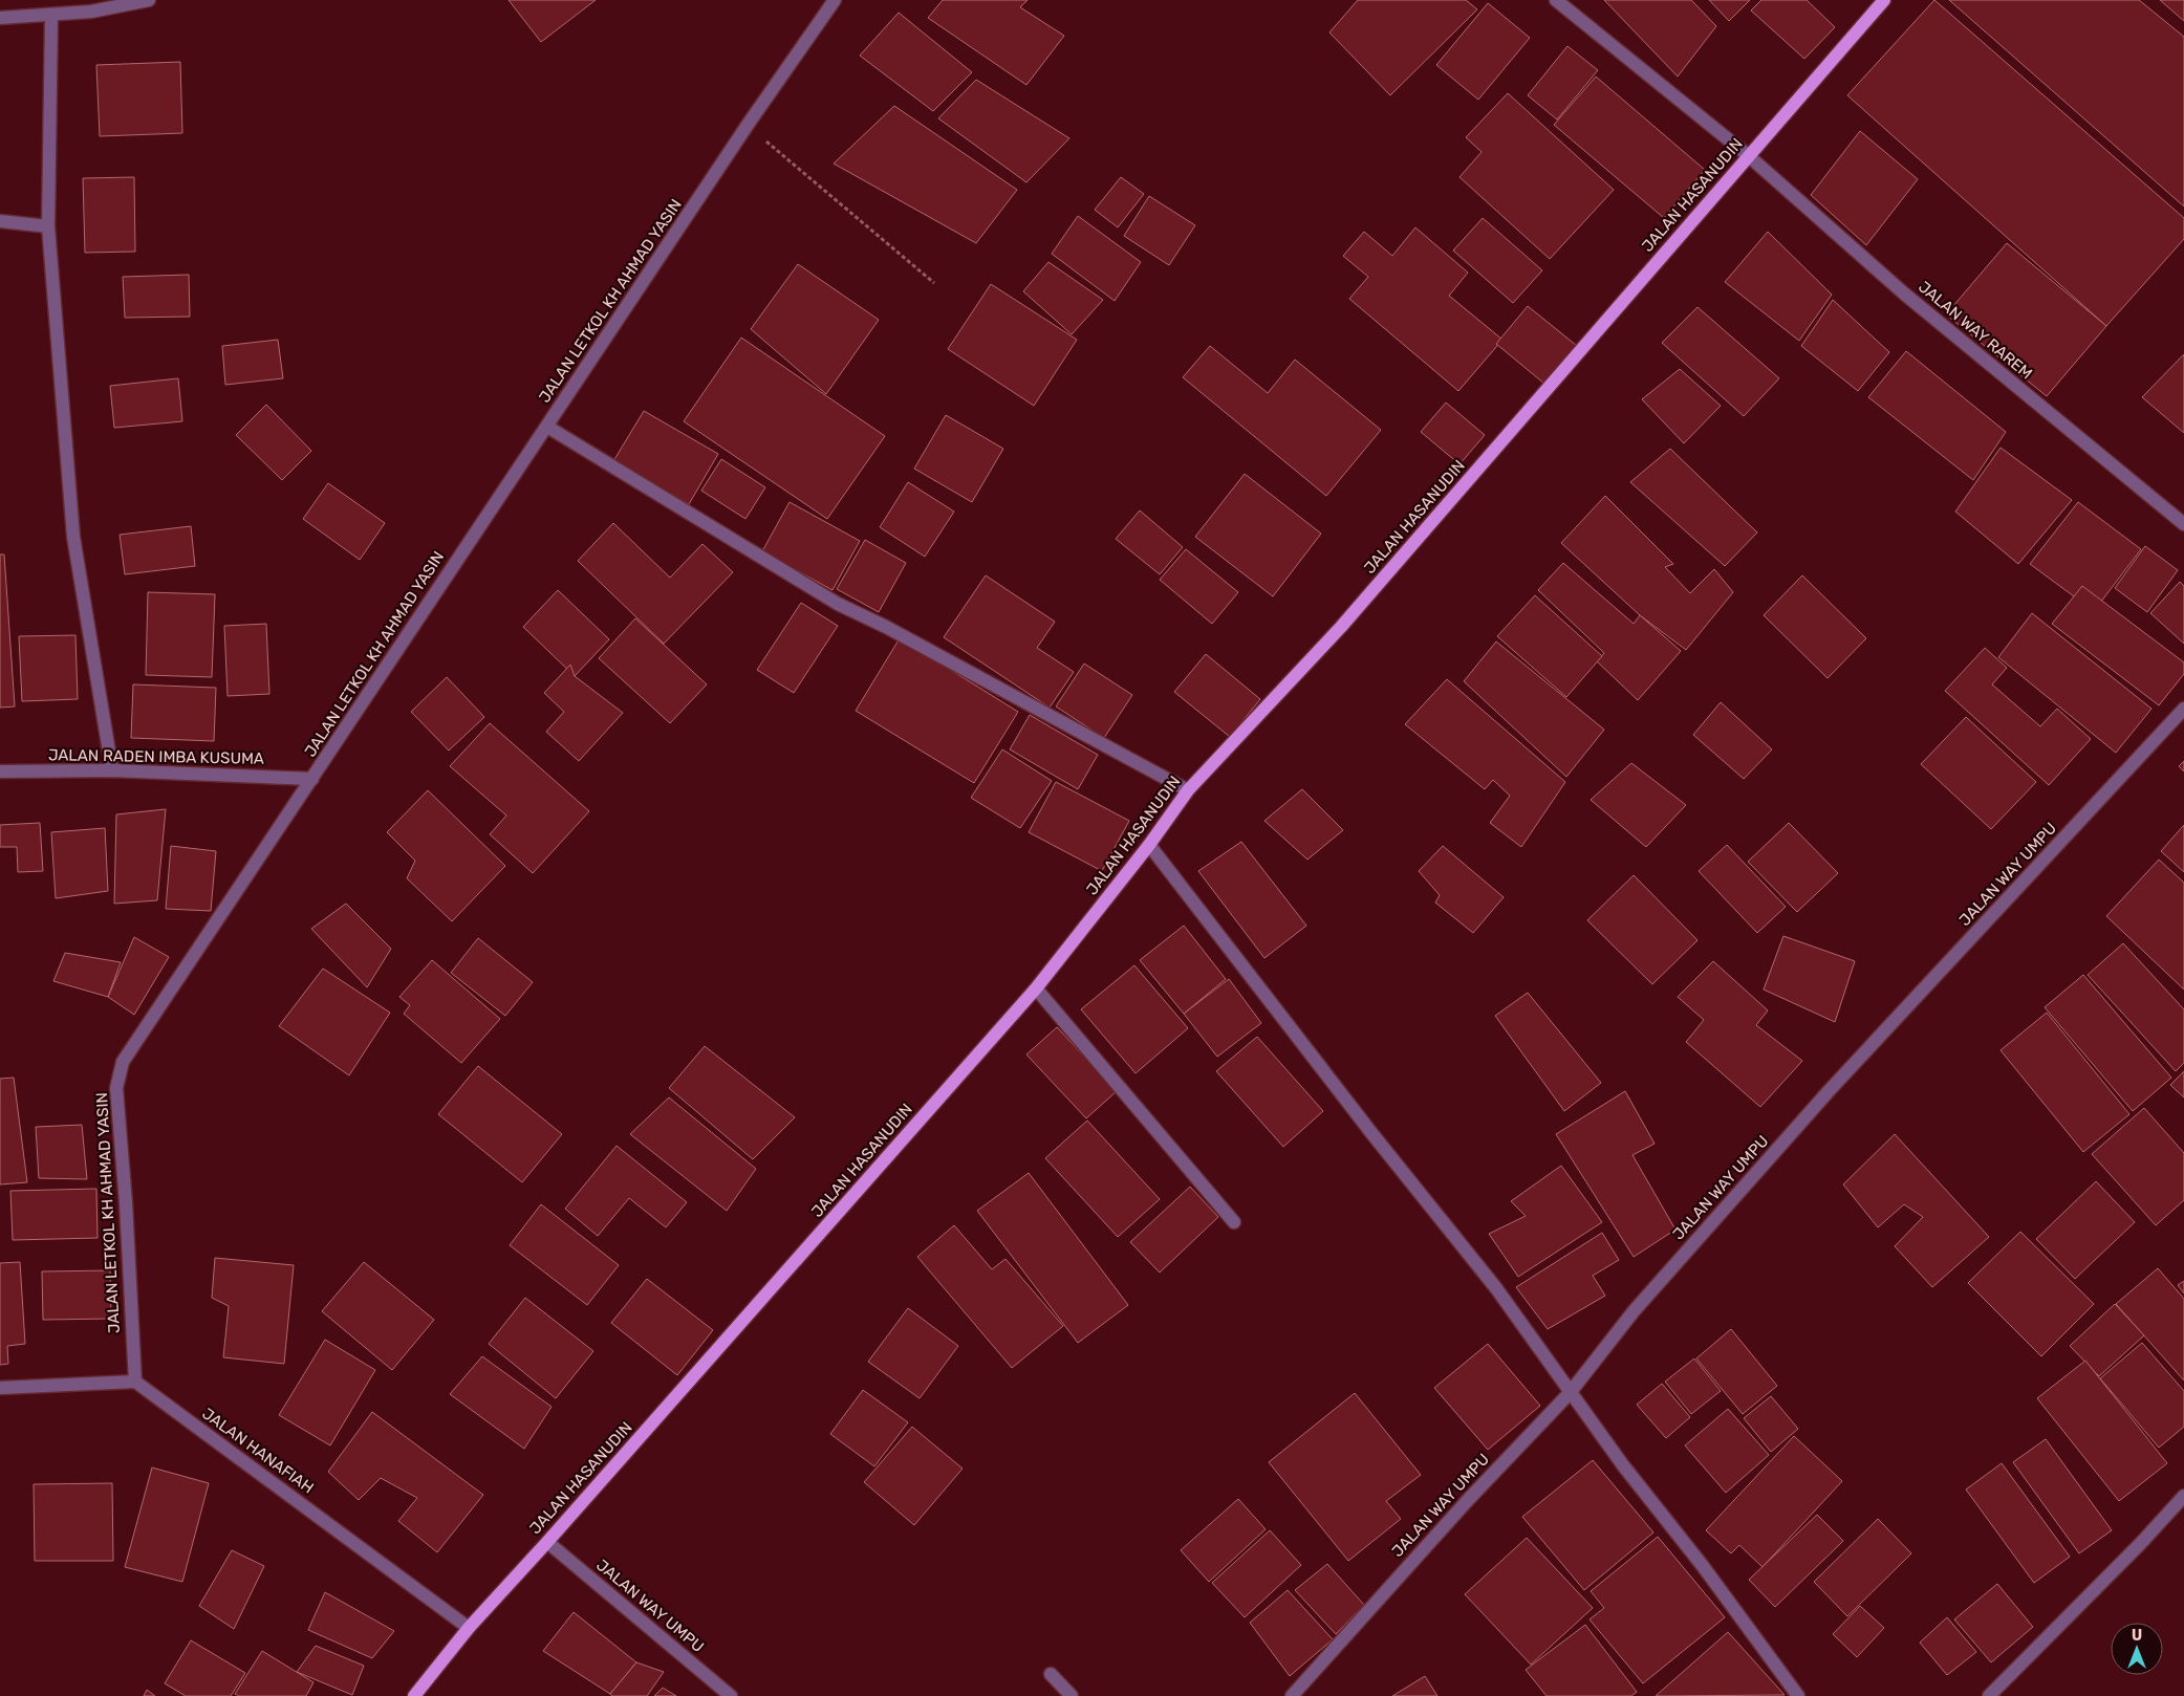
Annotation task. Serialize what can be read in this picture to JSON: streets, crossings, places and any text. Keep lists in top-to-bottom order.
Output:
{
  "streets": {
    "main road": ["JALAN HASANUDIN"],
    "street": [
      "JALAN LETKOL KH AHMAD YASIN",
      "JALAN WAY RAREM",
      "JALAN RADEN IMBA KUSUMA",
      "JALAN WAY UMPU",
      "JALAN HANAFIAH"
    ]
  },
  "crossings": [
    ["JALAN HASANUDIN", "JALAN WAY RAREM"],
    ["JALAN HASANUDIN", "JALAN WAY UMPU"],
    ["JALAN HASANUDIN", "JALAN HANAFIAH"],
    ["JALAN LETKOL KH AHMAD YASIN", "JALAN RADEN IMBA KUSUMA"],
    ["JALAN LETKOL KH AHMAD YASIN", "JALAN HANAFIAH"]
  ],
  "north": "top"
}
